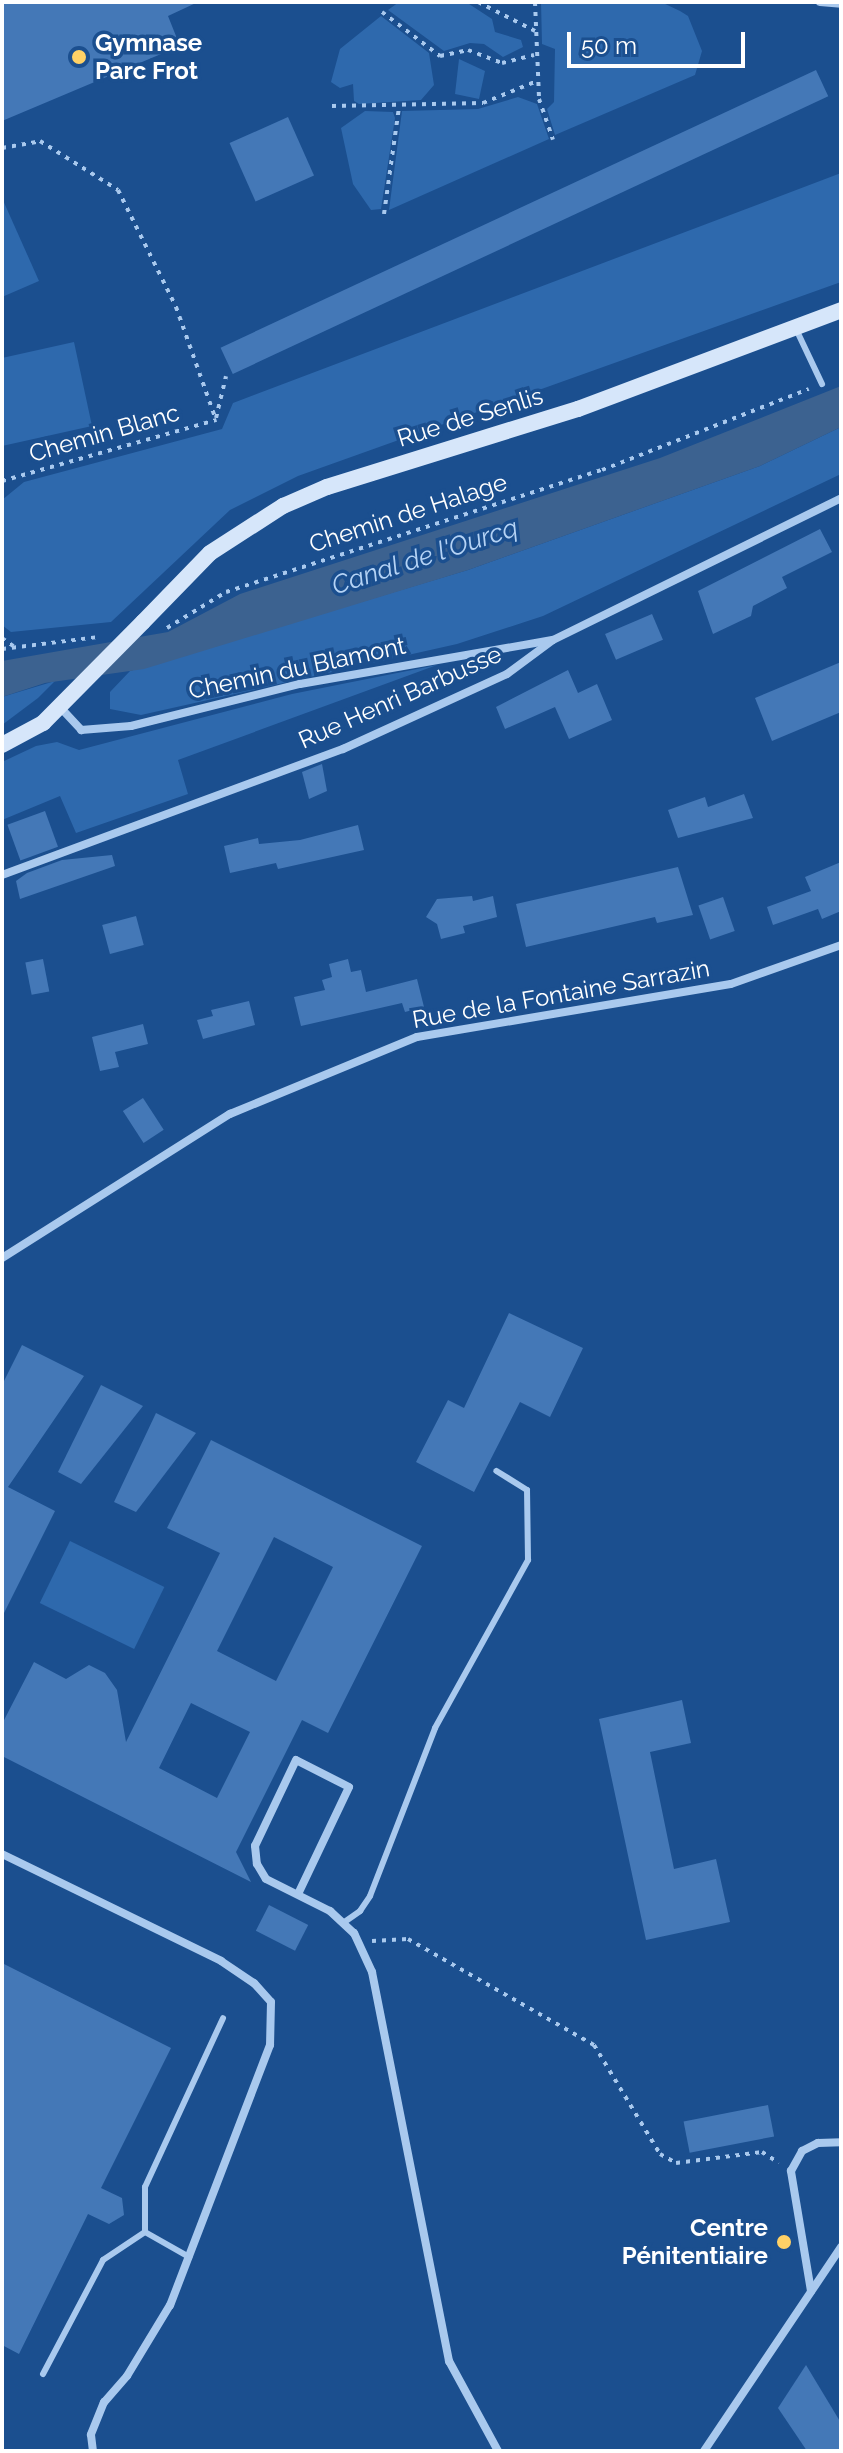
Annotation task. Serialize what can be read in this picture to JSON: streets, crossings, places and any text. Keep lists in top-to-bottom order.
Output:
{
  "streets": {
    "main road": ["Rue de Senlis"],
    "street": ["Chemin du Blamont", "Rue Henri Barbusse", "Rue de la Fontaine Sarrazin"],
    "path": ["Chemin Blanc", "Chemin de Halage"]
  },
  "crossings": [
    ["Rue de Senlis", "Chemin de Halage"],
    ["Rue de Senlis", "Chemin du Blamont"],
    ["Chemin du Blamont", "Rue Henri Barbusse"]
  ],
  "water": ["Canal de l'Ourcq"],
  "places": ["Gymnase Parc Frot", "Centre Pénitentiaire"],
  "scale_bar": "50 m"
}
